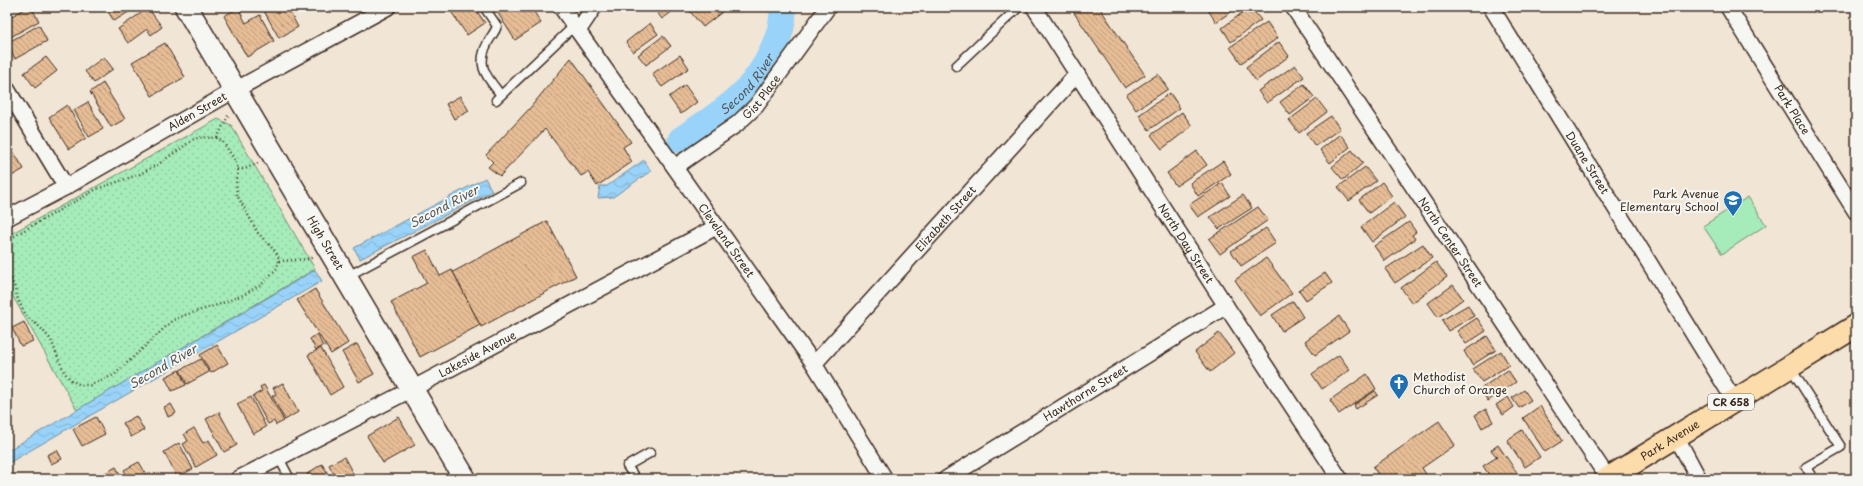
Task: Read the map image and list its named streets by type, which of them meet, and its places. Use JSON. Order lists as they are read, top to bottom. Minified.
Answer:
{"streets":{"main road":["High Street","CR 658","Park Avenue"],"street":["Gist Place","Park Place","Alden Street","Duane Street","Elizabeth Street","Cleveland Street","North Center Street","North Day Street","Lakeside Avenue","Hawthorne Street"]},"crossings":[["Gist Place","Cleveland Street"],["Alden Street","High Street"],["Duane Street","Park Avenue"],["Elizabeth Street","Cleveland Street"],["Elizabeth Street","North Day Street"],["Cleveland Street","Lakeside Avenue"],["High Street","Lakeside Avenue"],["North Center Street","Park Avenue"],["North Day Street","Hawthorne Street"]],"water":["Second River"],"places":{"school or university":["Park Avenue Elementary School"],"church":["Methodist Church of Orange"]}}
